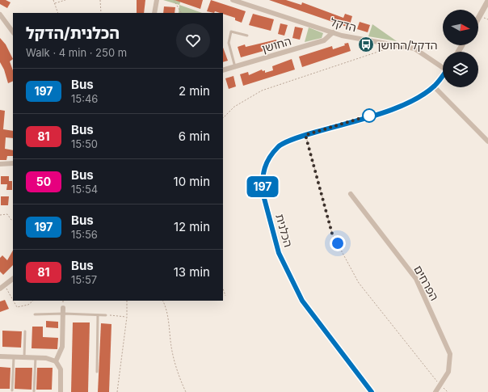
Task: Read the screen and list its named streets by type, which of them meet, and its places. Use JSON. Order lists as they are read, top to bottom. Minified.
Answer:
{"streets":{"street":["הדקל","החושן","הכלנית","הפרחים"]},"crossings":[["הדקל","החושן"]],"places":{"bus stop":["הדקל/החושן"]},"lines":["bus line 197"],"north":"right","page":{"on_map":"197","heading":["הכלנית/הדקל","Walk · 4 min · 250 m"],"list":[{"mark":"197","name":"Bus","note":"15:46","value":"2 min"},{"mark":"81","name":"Bus","note":"15:50","value":"6 min"},{"mark":"50","name":"Bus","note":"15:54","value":"10 min"},{"mark":"197","name":"Bus","note":"15:56","value":"12 min"},{"mark":"81","name":"Bus","note":"15:57","value":"13 min"}]}}
